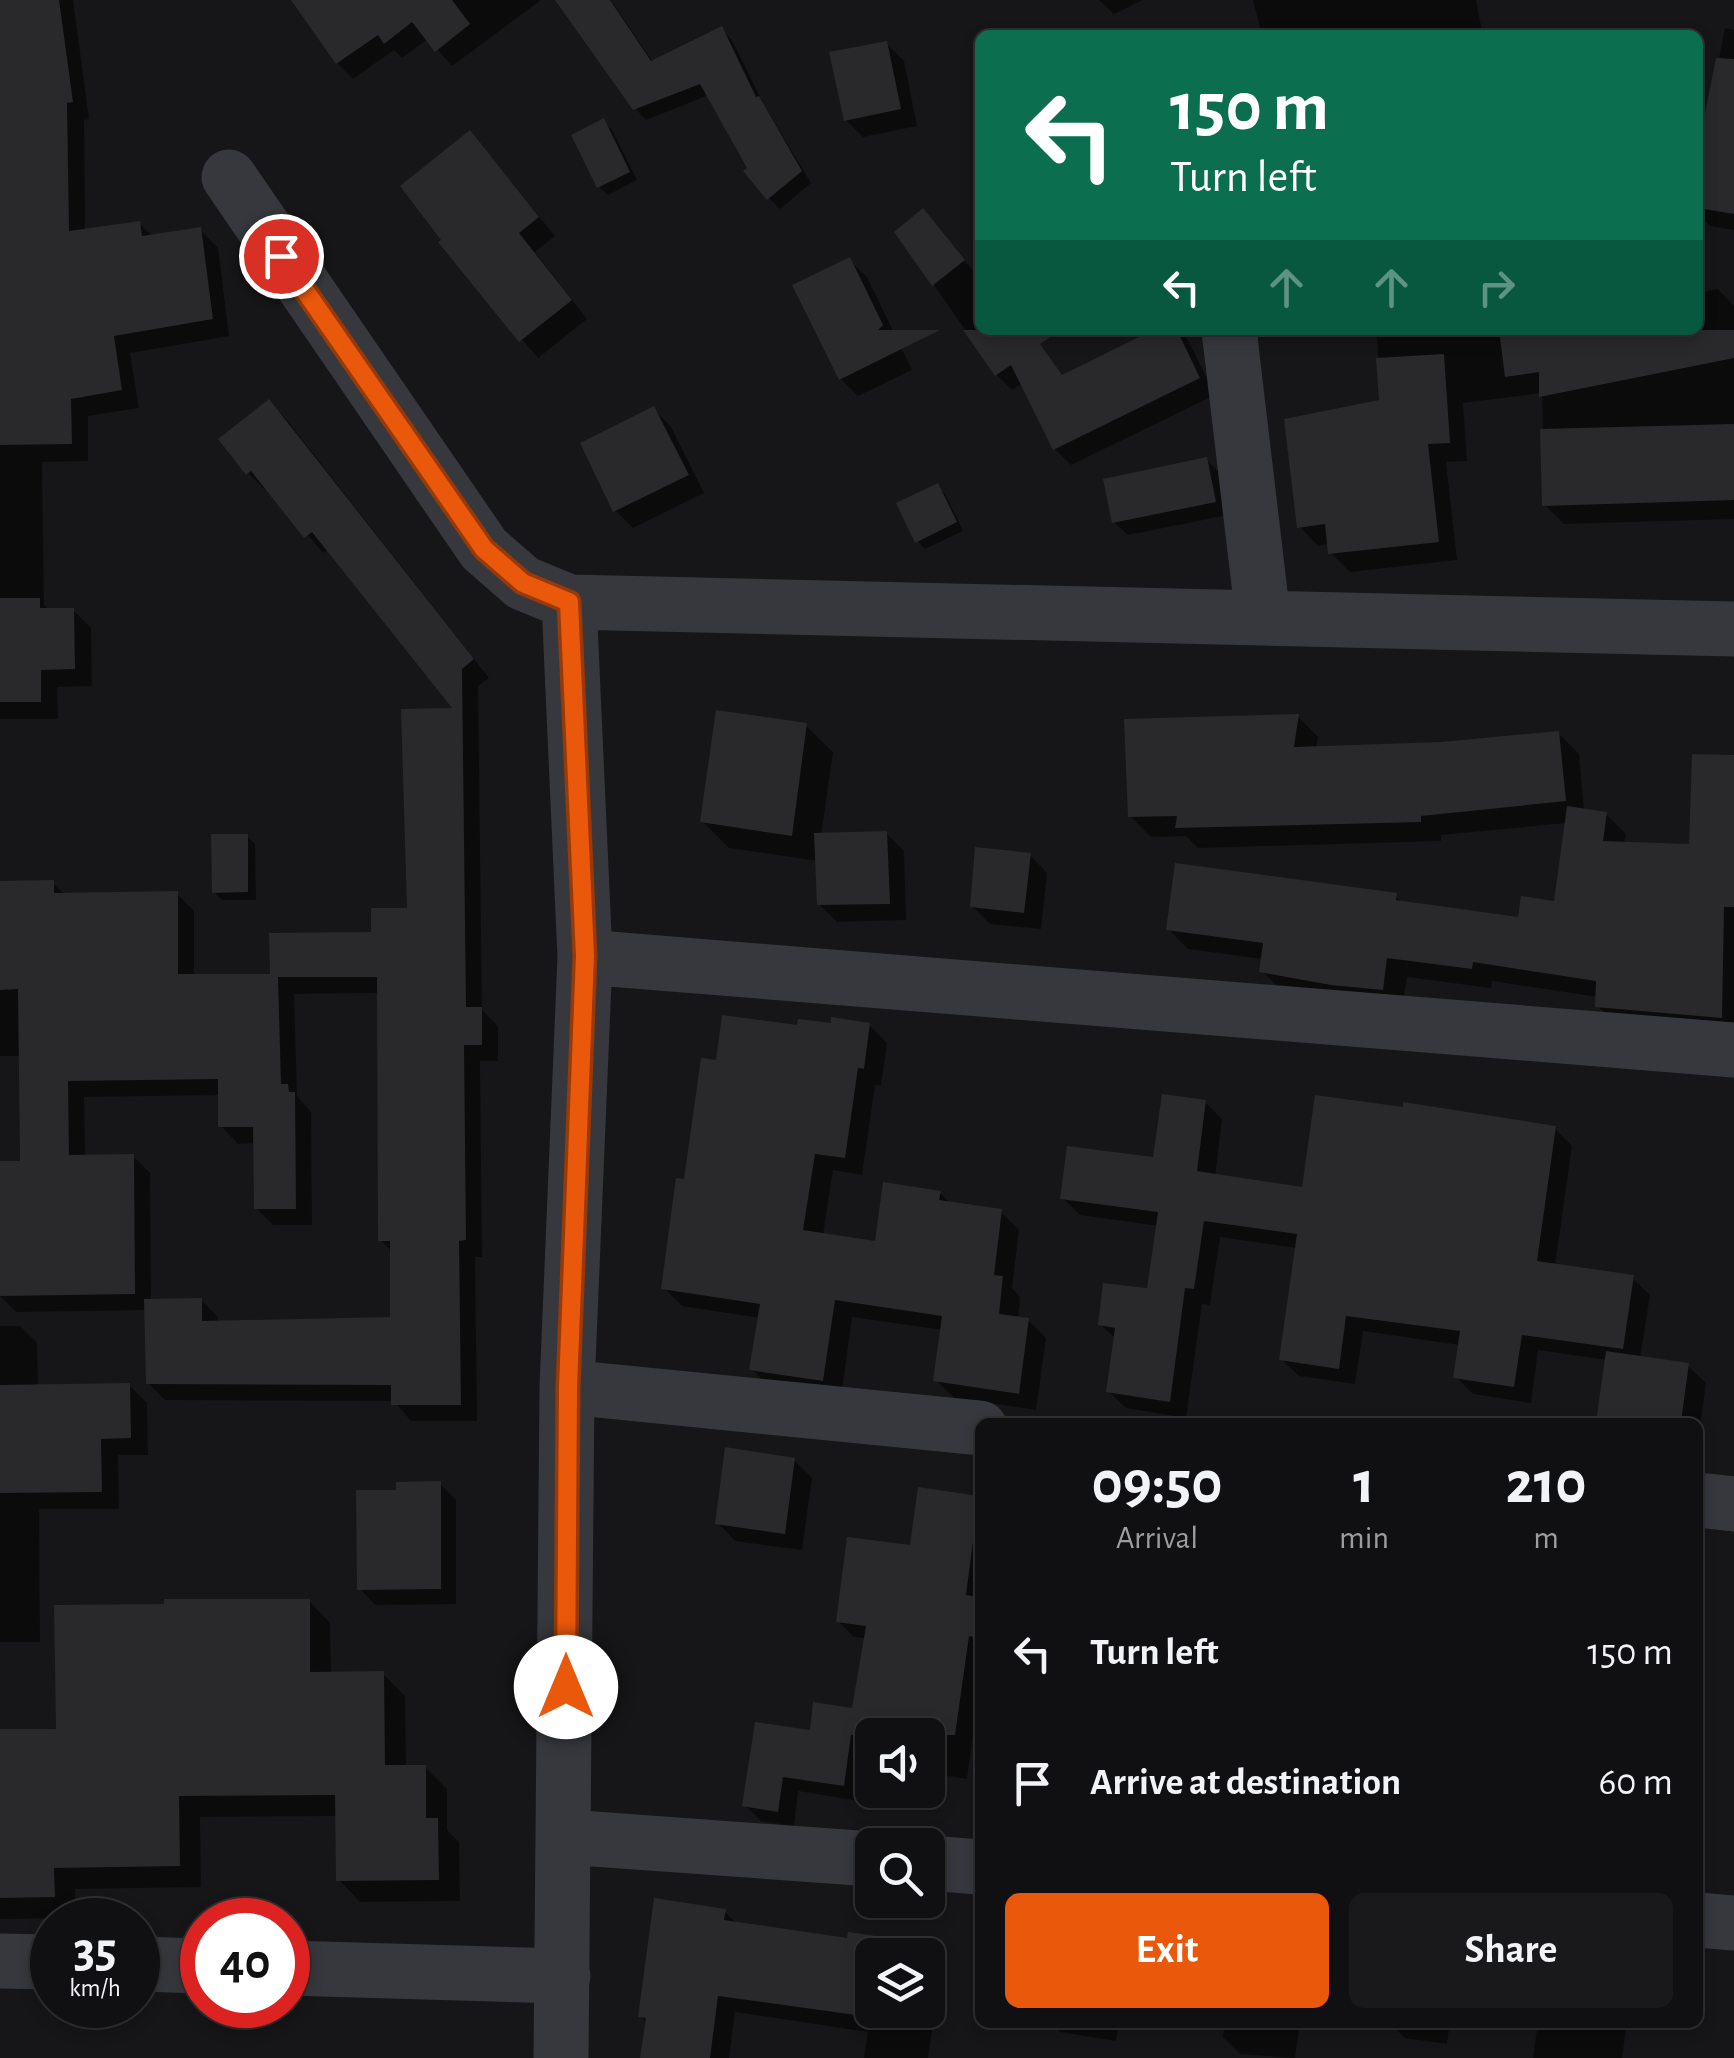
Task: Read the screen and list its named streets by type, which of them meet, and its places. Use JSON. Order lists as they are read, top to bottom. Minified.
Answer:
{"page":{"turn":["150 m","Turn left"],"eta":["09:50","Arrival","1","min","210","m"],"list":[{"name":"Turn left","value":"150 m"},{"name":"Arrive at destination","value":"60 m"}],"buttons":["Exit","Share"],"speed":"35 km/h","limit":"40"}}
